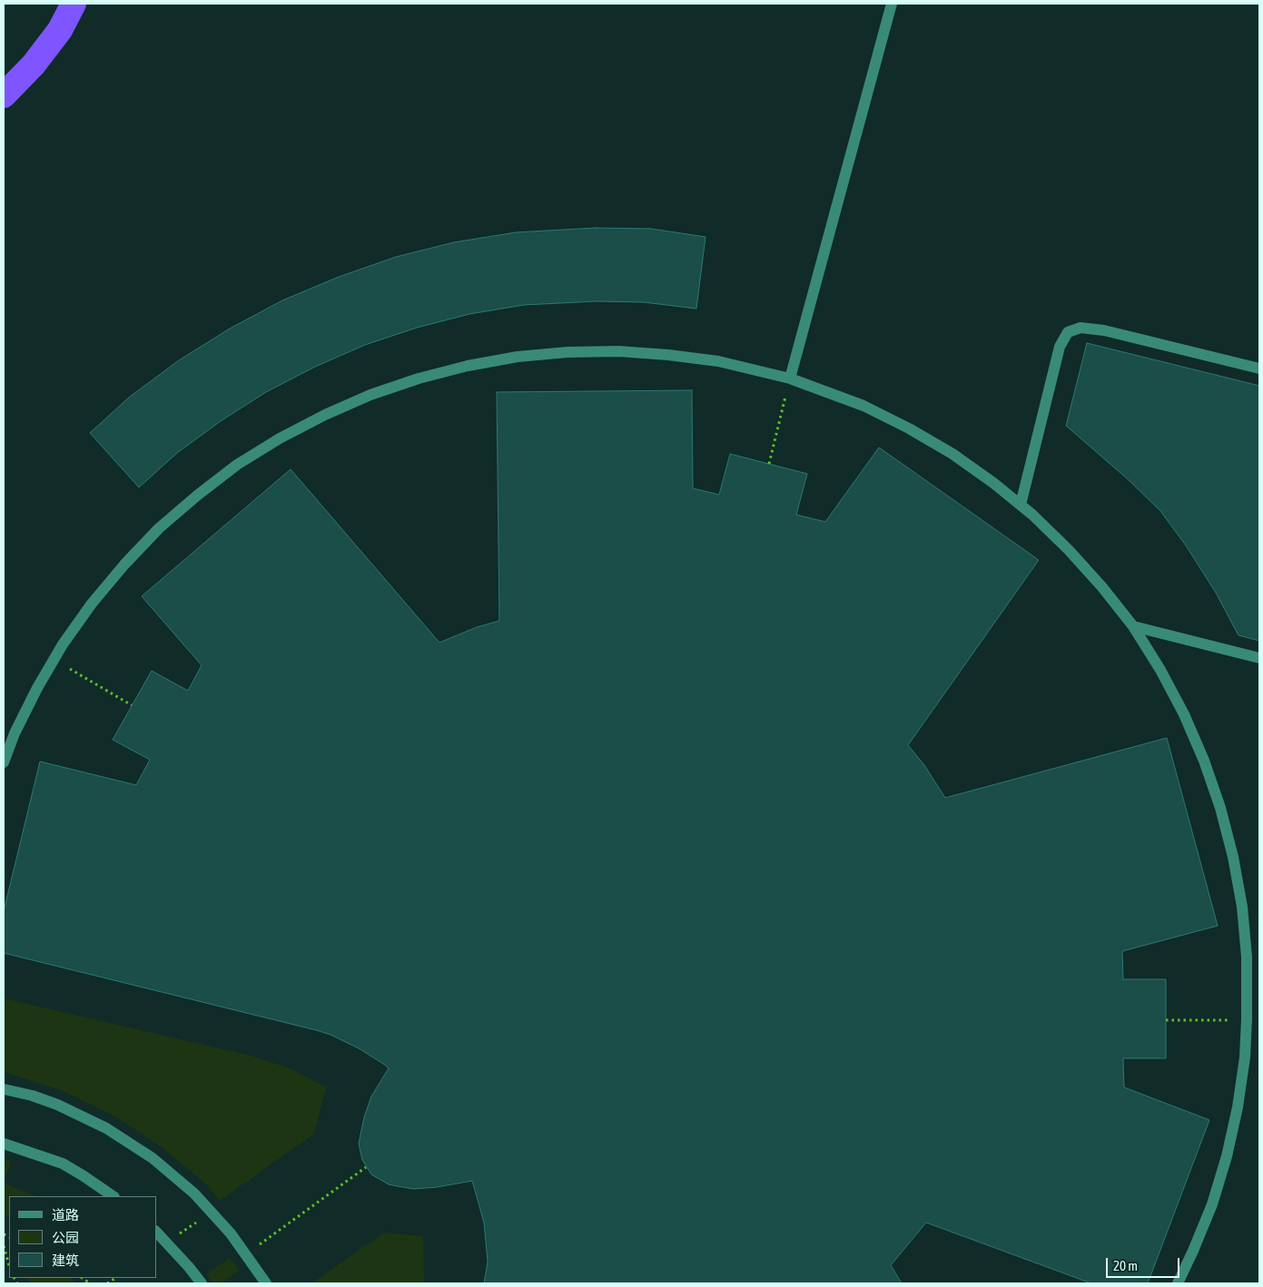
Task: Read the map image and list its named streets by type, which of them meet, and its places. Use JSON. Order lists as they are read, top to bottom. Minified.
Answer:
{"legend":["道路","公园","建筑"],"scale_bar":"20 m"}
